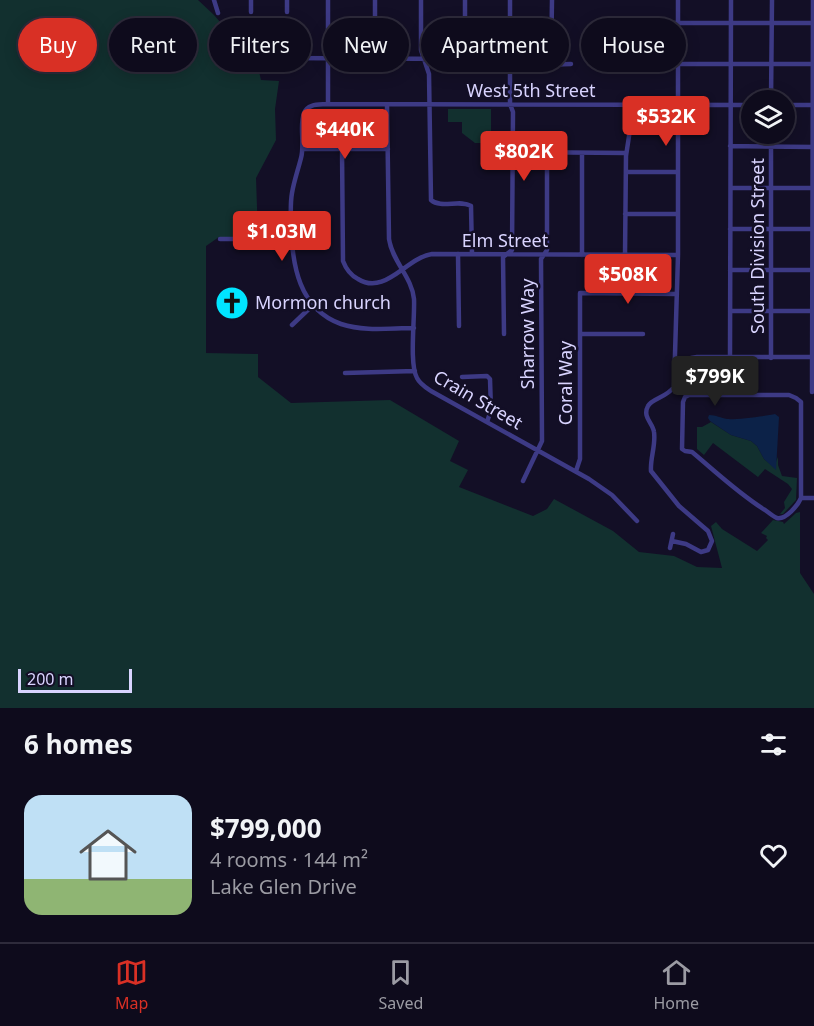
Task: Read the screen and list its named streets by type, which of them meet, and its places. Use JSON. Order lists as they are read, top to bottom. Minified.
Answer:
{"streets":{"street":["West 5th Street","Elm Street","South Division Street","Sharrow Way","Coral Way","Crain Street"]},"crossings":[["West 5th Street","Crain Street"],["Elm Street","Sharrow Way"],["Elm Street","Crain Street"],["Sharrow Way","Crain Street"],["Coral Way","Crain Street"]],"places":{"church":["Mormon church"]},"scale_bar":"200 m","page":{"chip":["Buy","Rent","Filters","New","Apartment","House"],"price":["$532K","$440K","$802K","$1.03M","$508K","$799K"],"scale":"200 m","heading":"6 homes","list":[{"name":"$799,000","note":"4 rooms · 144 m² · Lake Glen Drive"}],"tabs":["Map","Saved","Home"]}}
